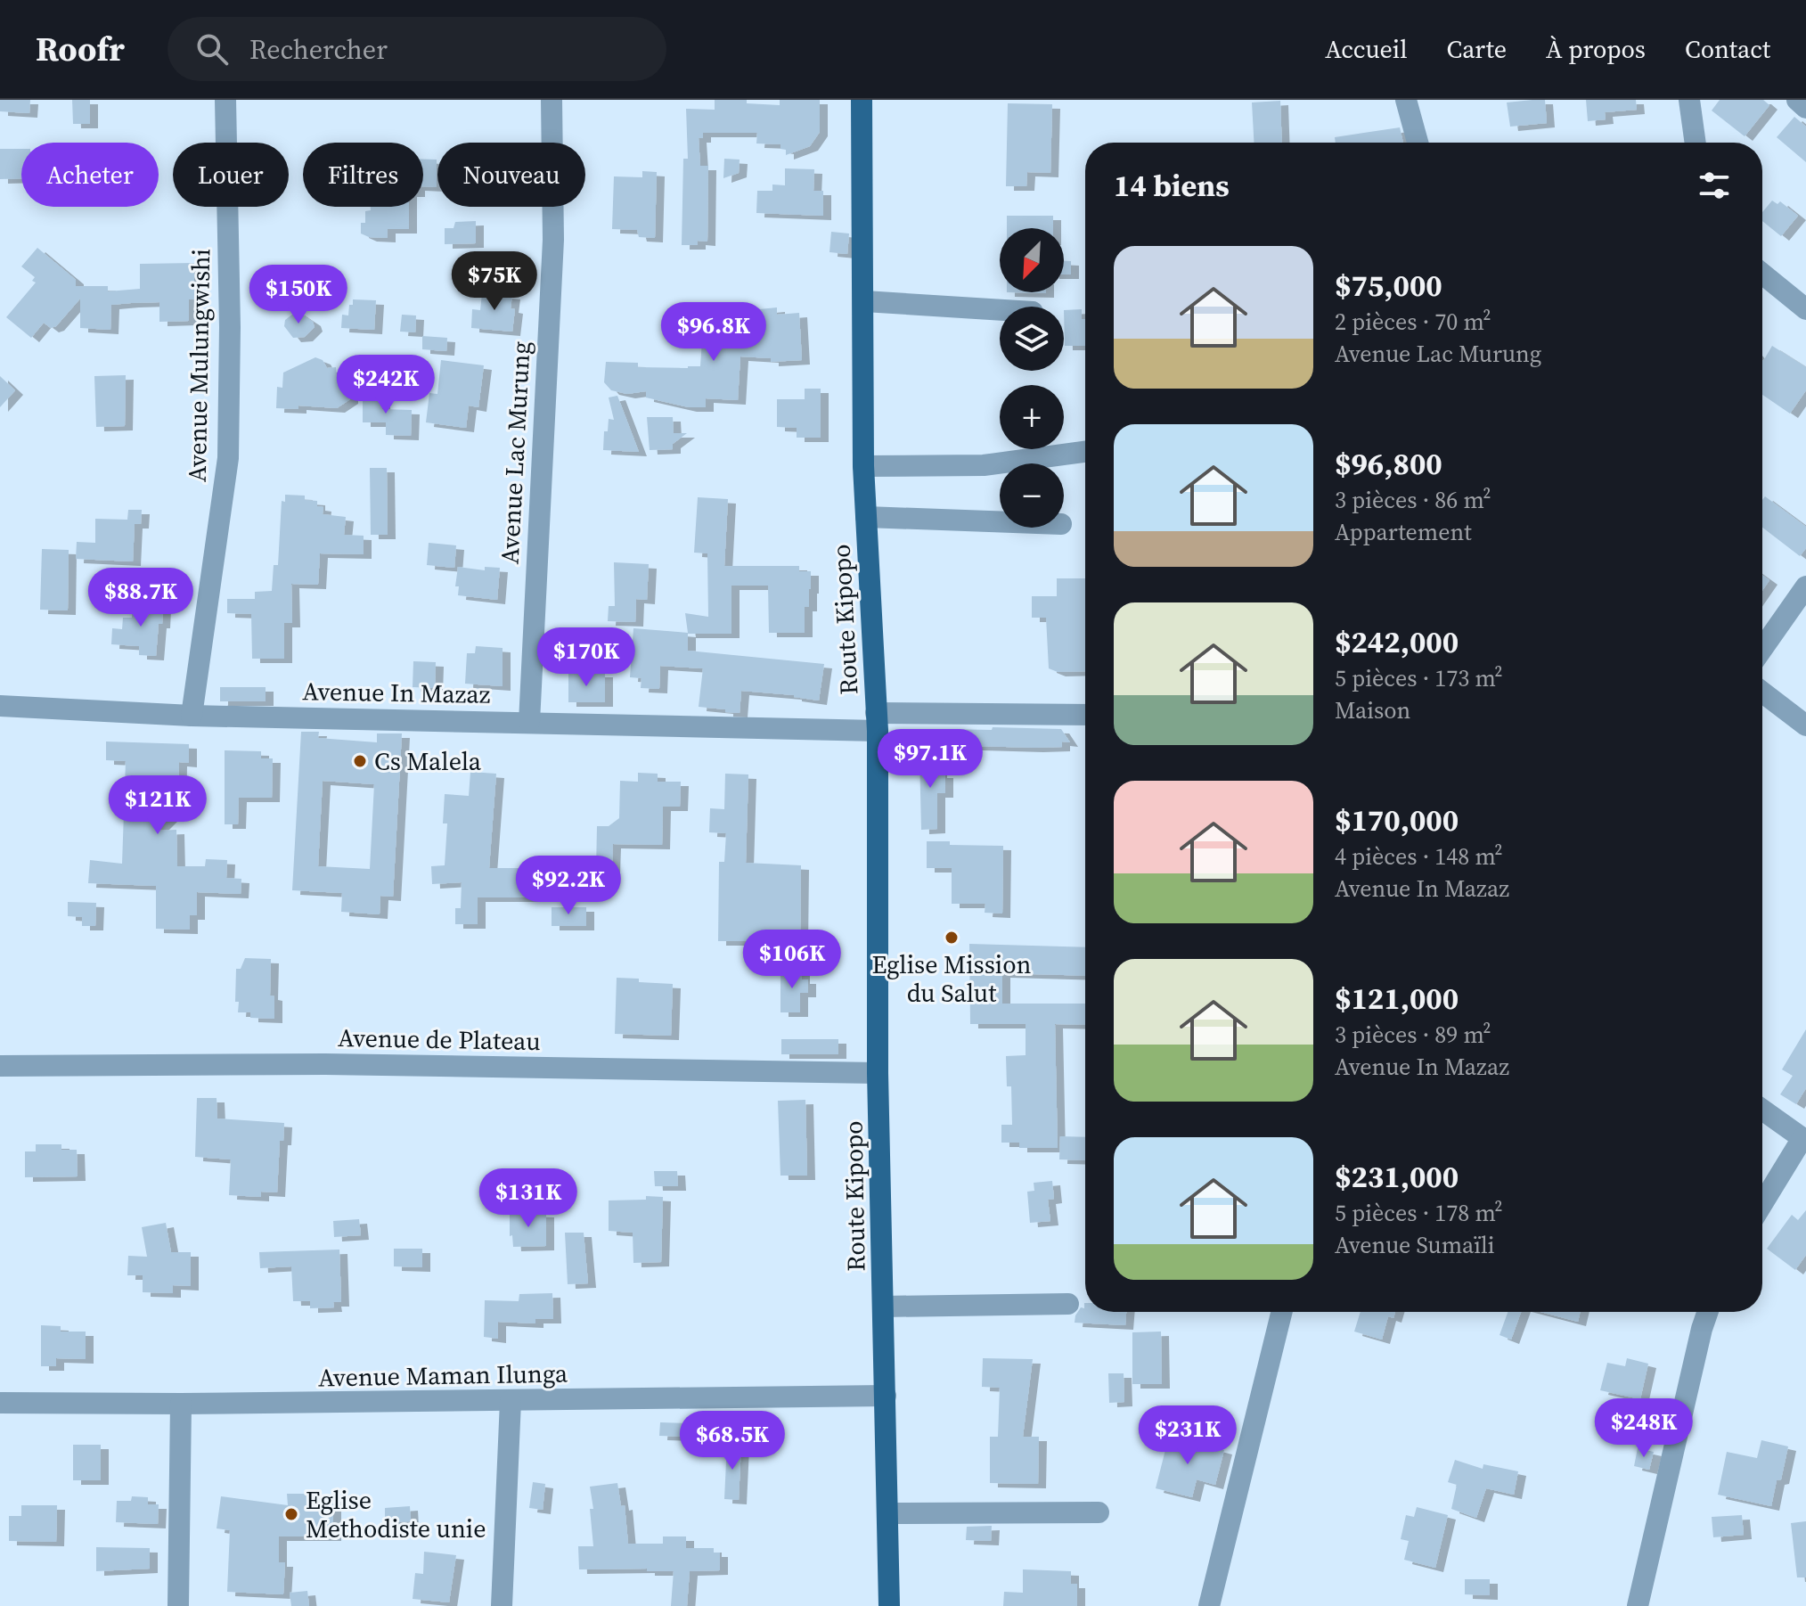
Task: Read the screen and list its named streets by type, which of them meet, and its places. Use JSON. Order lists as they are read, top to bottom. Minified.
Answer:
{"streets":{"main road":["Route Kipopo"],"street":["Avenue Mulungwishi","Avenue Lac Murung","Avenue In Mazaz","Avenue de Plateau","Avenue Maman Ilunga"]},"crossings":[["Avenue Mulungwishi","Avenue In Mazaz"],["Avenue Lac Murung","Avenue In Mazaz"],["Route Kipopo","Avenue In Mazaz"],["Route Kipopo","Avenue de Plateau"],["Route Kipopo","Avenue Maman Ilunga"]],"places":["Cs Malela","Eglise Mission du Salut","Eglise Methodiste unie"],"north":"bottom left","page":{"header":"Roofr","search":"Rechercher","nav":["Accueil","Carte","À propos","Contact"],"chip":["Acheter","Louer","Filtres","Nouveau"],"heading":"14 biens","map_buttons":["+","−"],"list":[{"name":"$75,000","note":"2 pièces · 70 m² · Avenue Lac Murung"},{"name":"$96,800","note":"3 pièces · 86 m² · Appartement"},{"name":"$242,000","note":"5 pièces · 173 m² · Maison"},{"name":"$170,000","note":"4 pièces · 148 m² · Avenue In Mazaz"},{"name":"$121,000","note":"3 pièces · 89 m² · Avenue In Mazaz"},{"name":"$231,000","note":"5 pièces · 178 m² · Avenue Sumaïli"}],"price":["$75K","$150K","$96.8K","$242K","$88.7K","$170K","$97.1K","$121K","$92.2K","$106K","$131K","$248K","$231K","$68.5K"]}}
